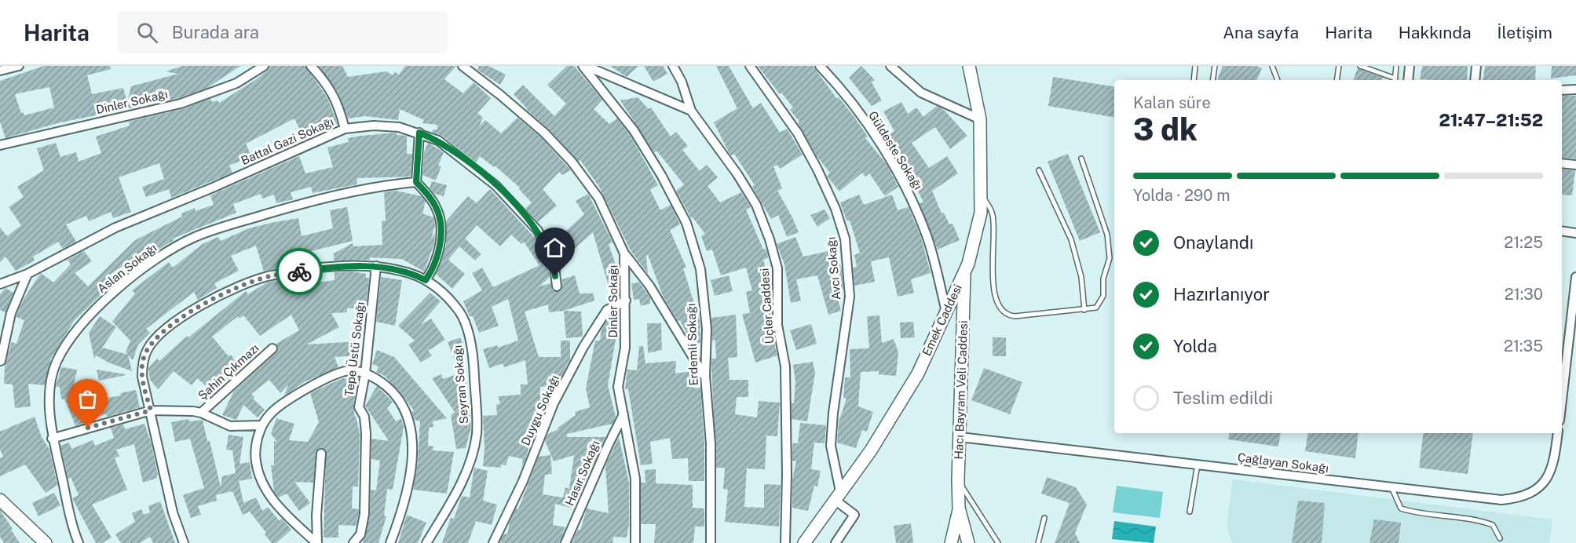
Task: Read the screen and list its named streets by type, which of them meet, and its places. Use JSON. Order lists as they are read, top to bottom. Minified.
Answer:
{"streets":{"street":["Dinler Sokağı","Battal Gazi Sokağı","Güldeste Sokağı","Aslan Sokağı","Avcı Sokağı","Üçler Caddesi","Emek Caddesi","Erdemli Sokağı","Tepe Üstü Sokağı","Şahin Çıkmazı","Seyran Sokağı","Hacı Bayram Veli Caddesi","Duygu Sokağı","Çağlayan Sokağı","Hasır Sokağı"]},"crossings":[["Dinler Sokağı","Duygu Sokağı"],["Dinler Sokağı","Hasır Sokağı"],["Güldeste Sokağı","Emek Caddesi"],["Avcı Sokağı","Emek Caddesi"],["Emek Caddesi","Hacı Bayram Veli Caddesi"],["Tepe Üstü Sokağı","Seyran Sokağı"],["Hacı Bayram Veli Caddesi","Çağlayan Sokağı"]],"page":{"header":"Harita","search":"Burada ara","nav":["Ana sayfa","Harita","Hakkında","İletişim"],"heading":["3 dk","Kalan süre","21:47–21:52"],"bar":"Yolda · 290 m","list":[["Onaylandı","21:25"],["Hazırlanıyor","21:30"],["Yolda","21:35"],"Teslim edildi"]}}
